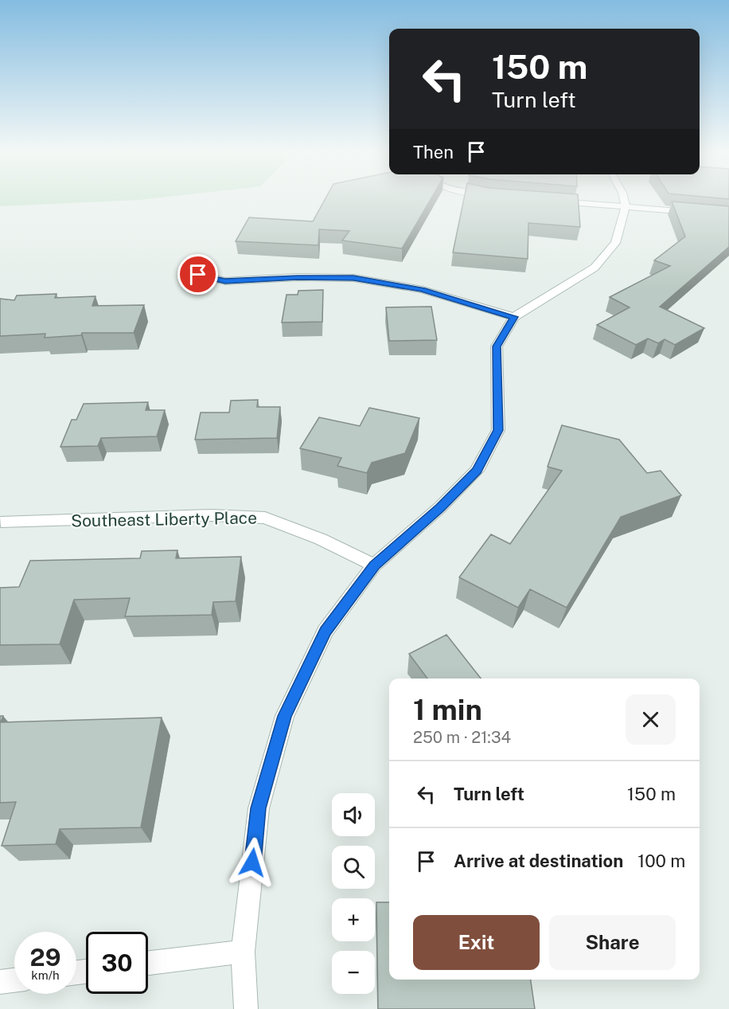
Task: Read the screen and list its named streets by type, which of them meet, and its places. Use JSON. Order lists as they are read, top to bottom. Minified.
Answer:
{"streets":{"street":["Southeast Liberty Place"]},"page":{"turn":["150 m","Turn left"],"then":"Then","heading":["1 min","250 m · 21:34"],"list":[{"name":"Turn left","value":"150 m"},{"name":"Arrive at destination","value":"100 m"}],"map_buttons":["+","−"],"buttons":["Exit","Share"],"speed":"29 km/h","limit":"30"}}
